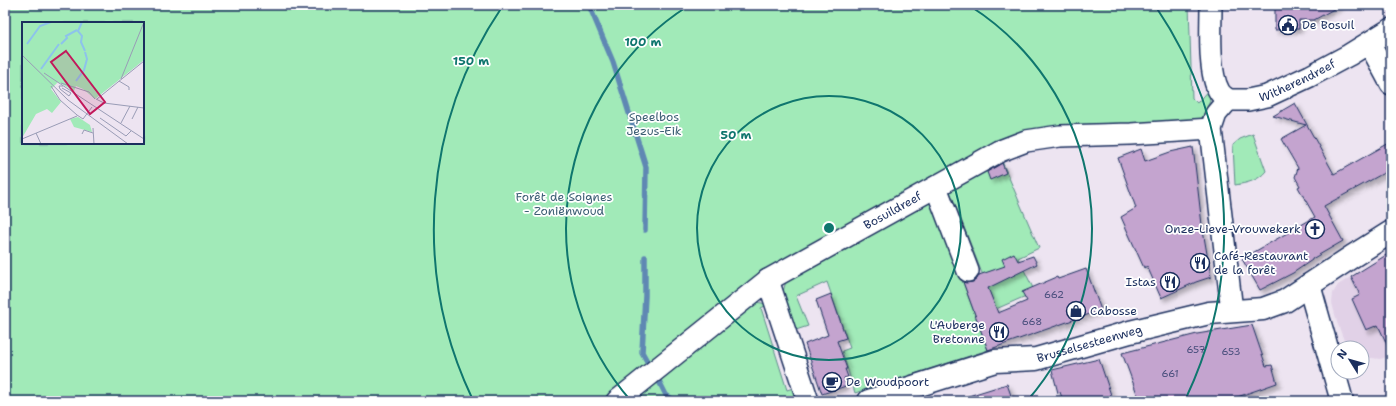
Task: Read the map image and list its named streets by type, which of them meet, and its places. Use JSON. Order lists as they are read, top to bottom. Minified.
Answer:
{"streets":{"main road":["Brusselsesteenweg"],"street":["Witherendreef","Bosuildreef"]},"parks":["Speelbos Jezus-Eik","Forêt de Soignes - Zoniënwoud"],"places":{"public building":["De Bosuil"],"church":["Onze-Lieve-Vrouwekerk"],"restaurant":["Café-Restaurant de la forêt","Istas","L'Auberge Bretonne"],"shop":["Cabosse"],"cafe":["De Woudpoort"]},"house_numbers":["662","668","657","653","661"],"north":"top left","rings":["100 m","150 m","50 m"]}
